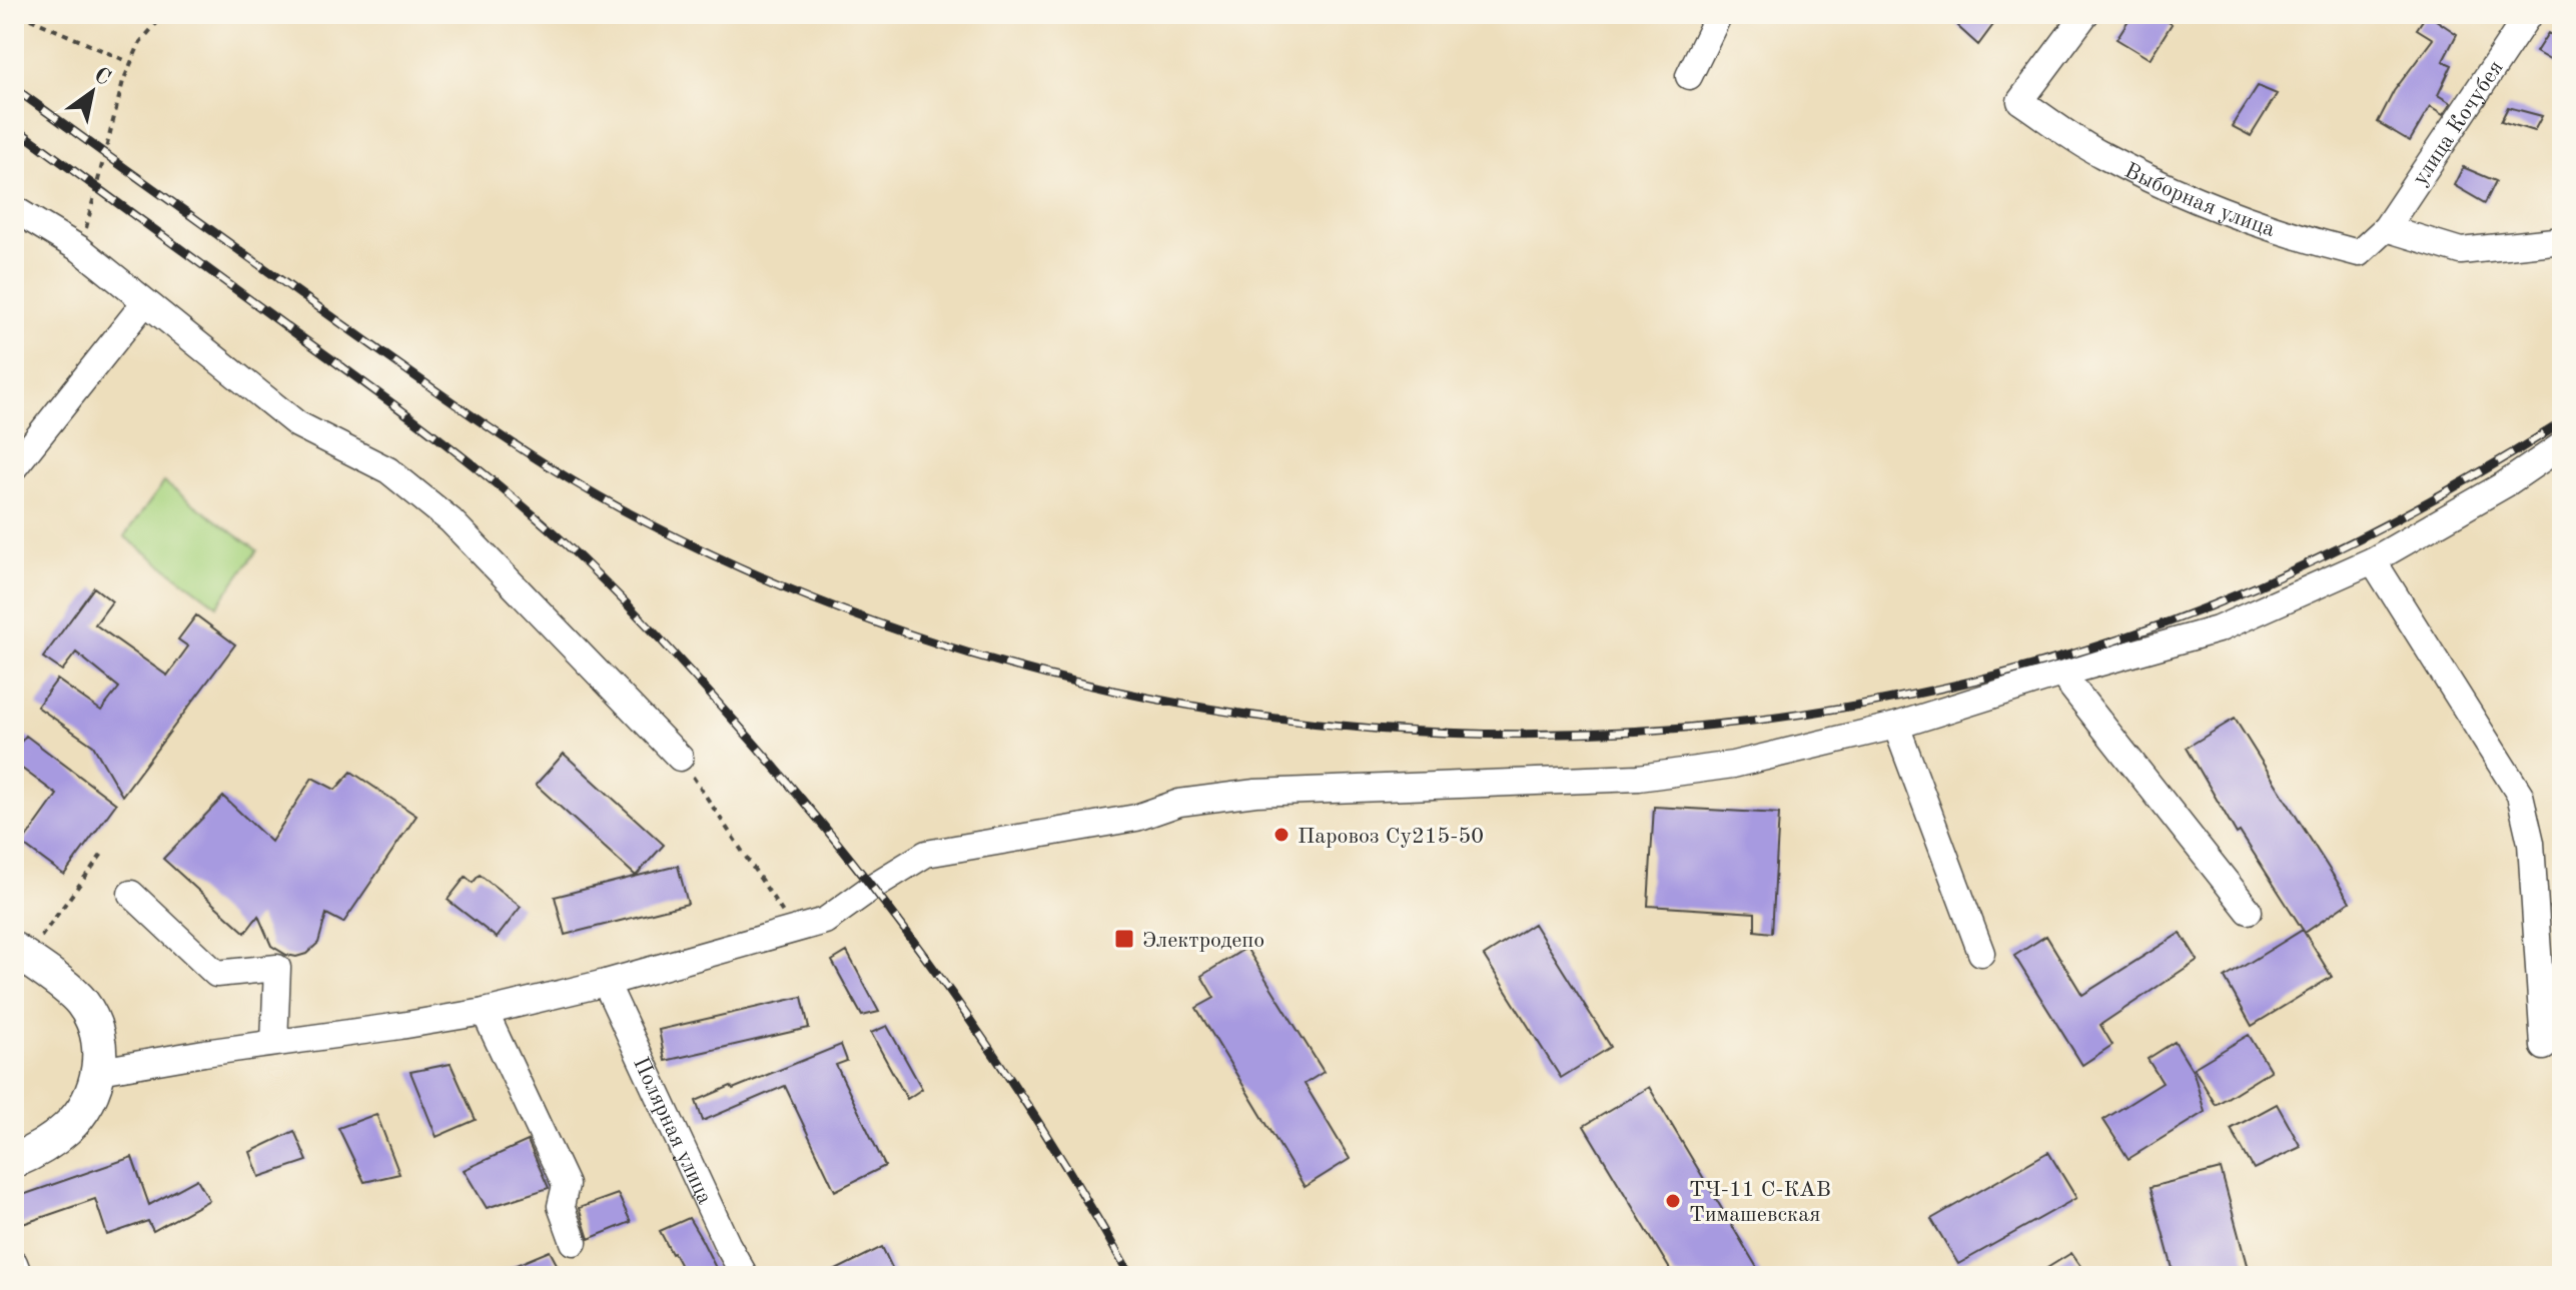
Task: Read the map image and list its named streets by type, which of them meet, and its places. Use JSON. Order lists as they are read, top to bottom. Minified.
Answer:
{"streets":{"street":["улица Кочубея","Выборная улица","Полярная улица"]},"crossings":[["улица Кочубея","Выборная улица"]],"places":{"other":["Паровоз Су215-50","ТЧ-11 С-КАВ Тимашевская"],"transit":["Электродепо"]},"north":"top right"}
